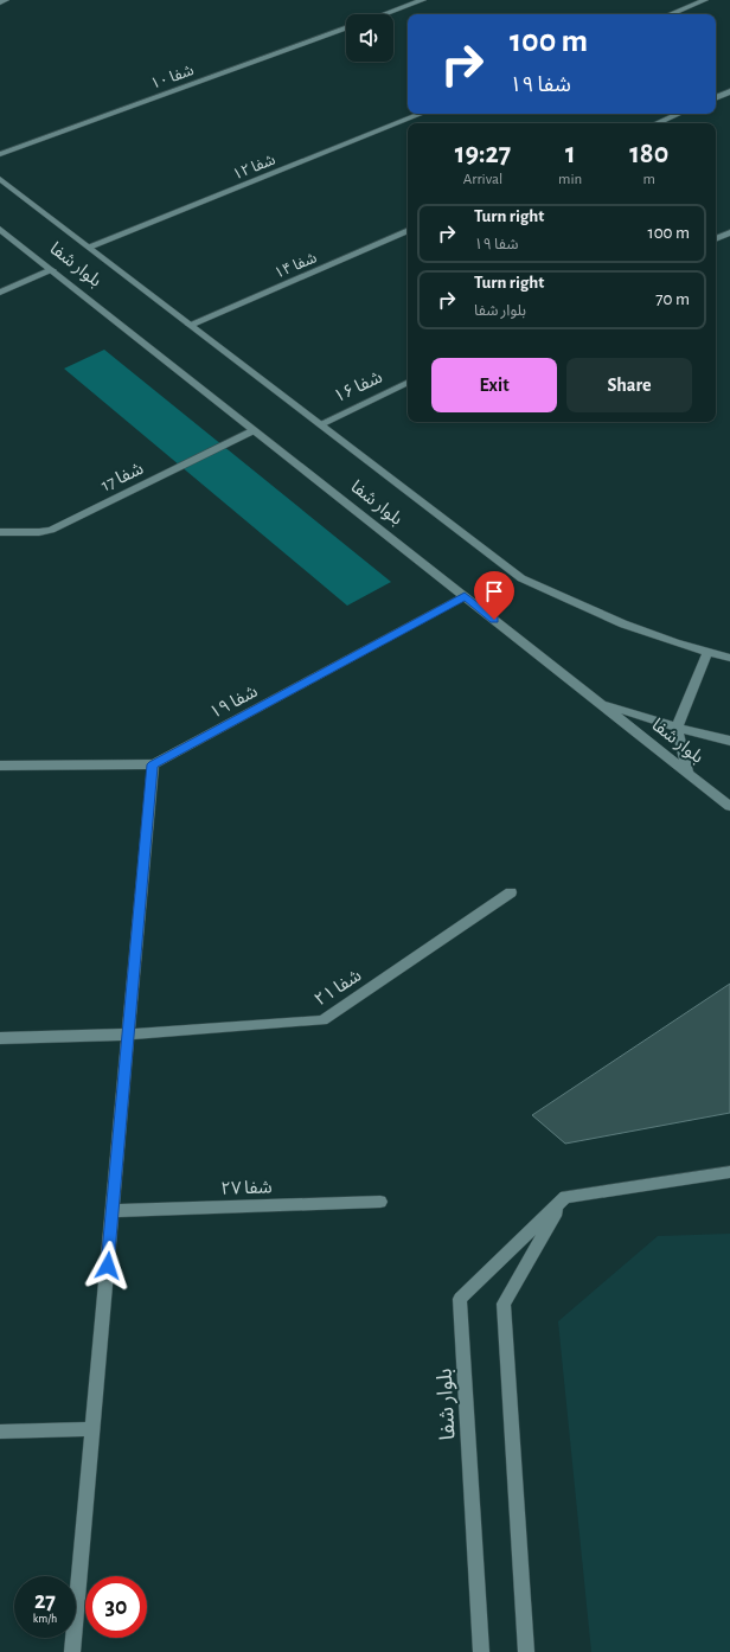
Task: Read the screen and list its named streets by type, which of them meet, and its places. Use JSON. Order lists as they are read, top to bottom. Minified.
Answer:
{"streets":{"street":["شفا ۱۰","شفا ۱۲","بلوار شفا","شفا ۱۴","شفا ۱۶","شفا 17","شفا ۱۹","شفا ۲۱","شفا ۲۷"]},"crossings":[["شفا ۱۲","بلوار شفا"],["بلوار شفا","شفا ۱۴"],["بلوار شفا","شفا ۱۶"],["بلوار شفا","شفا 17"],["بلوار شفا","شفا ۱۹"]],"page":{"turn":["100 m","شفا ۱۹"],"eta":["19:27","Arrival","1","min","180","m"],"list":[{"name":"Turn right","note":"شفا ۱۹","value":"100 m"},{"name":"Turn right","note":"بلوار شفا","value":"70 m"}],"buttons":["Exit","Share"],"speed":"27 km/h","limit":"30"}}
